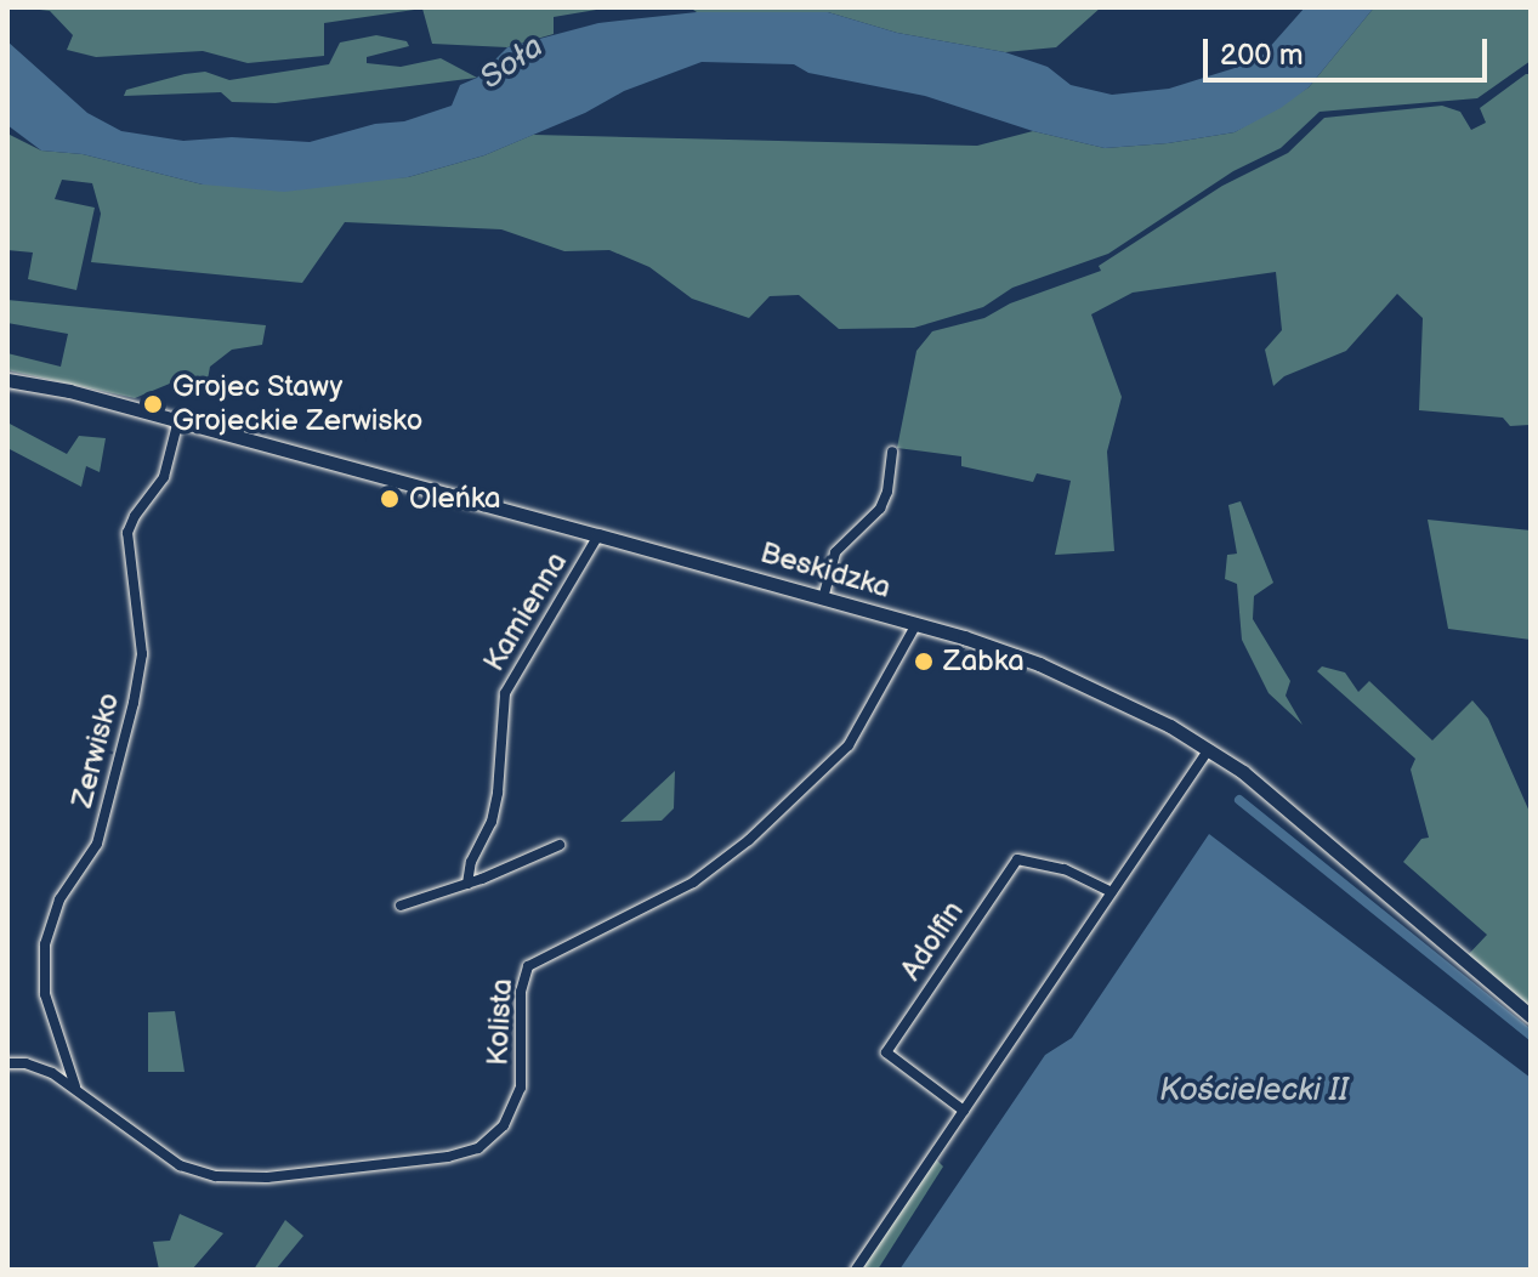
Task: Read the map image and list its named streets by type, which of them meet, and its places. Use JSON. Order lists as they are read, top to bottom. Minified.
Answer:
{"streets":{"main road":["Beskidzka"],"street":["Kamienna","Zerwisko","Adolfin","Kolista"]},"crossings":[["Beskidzka","Kamienna"],["Beskidzka","Zerwisko"],["Beskidzka","Kolista"],["Zerwisko","Kolista"]],"water":["Soła","Kościelecki II"],"places":["Grojec Stawy Grojeckie Zerwisko","Oleńka","Zabka"],"scale_bar":"200 m"}
